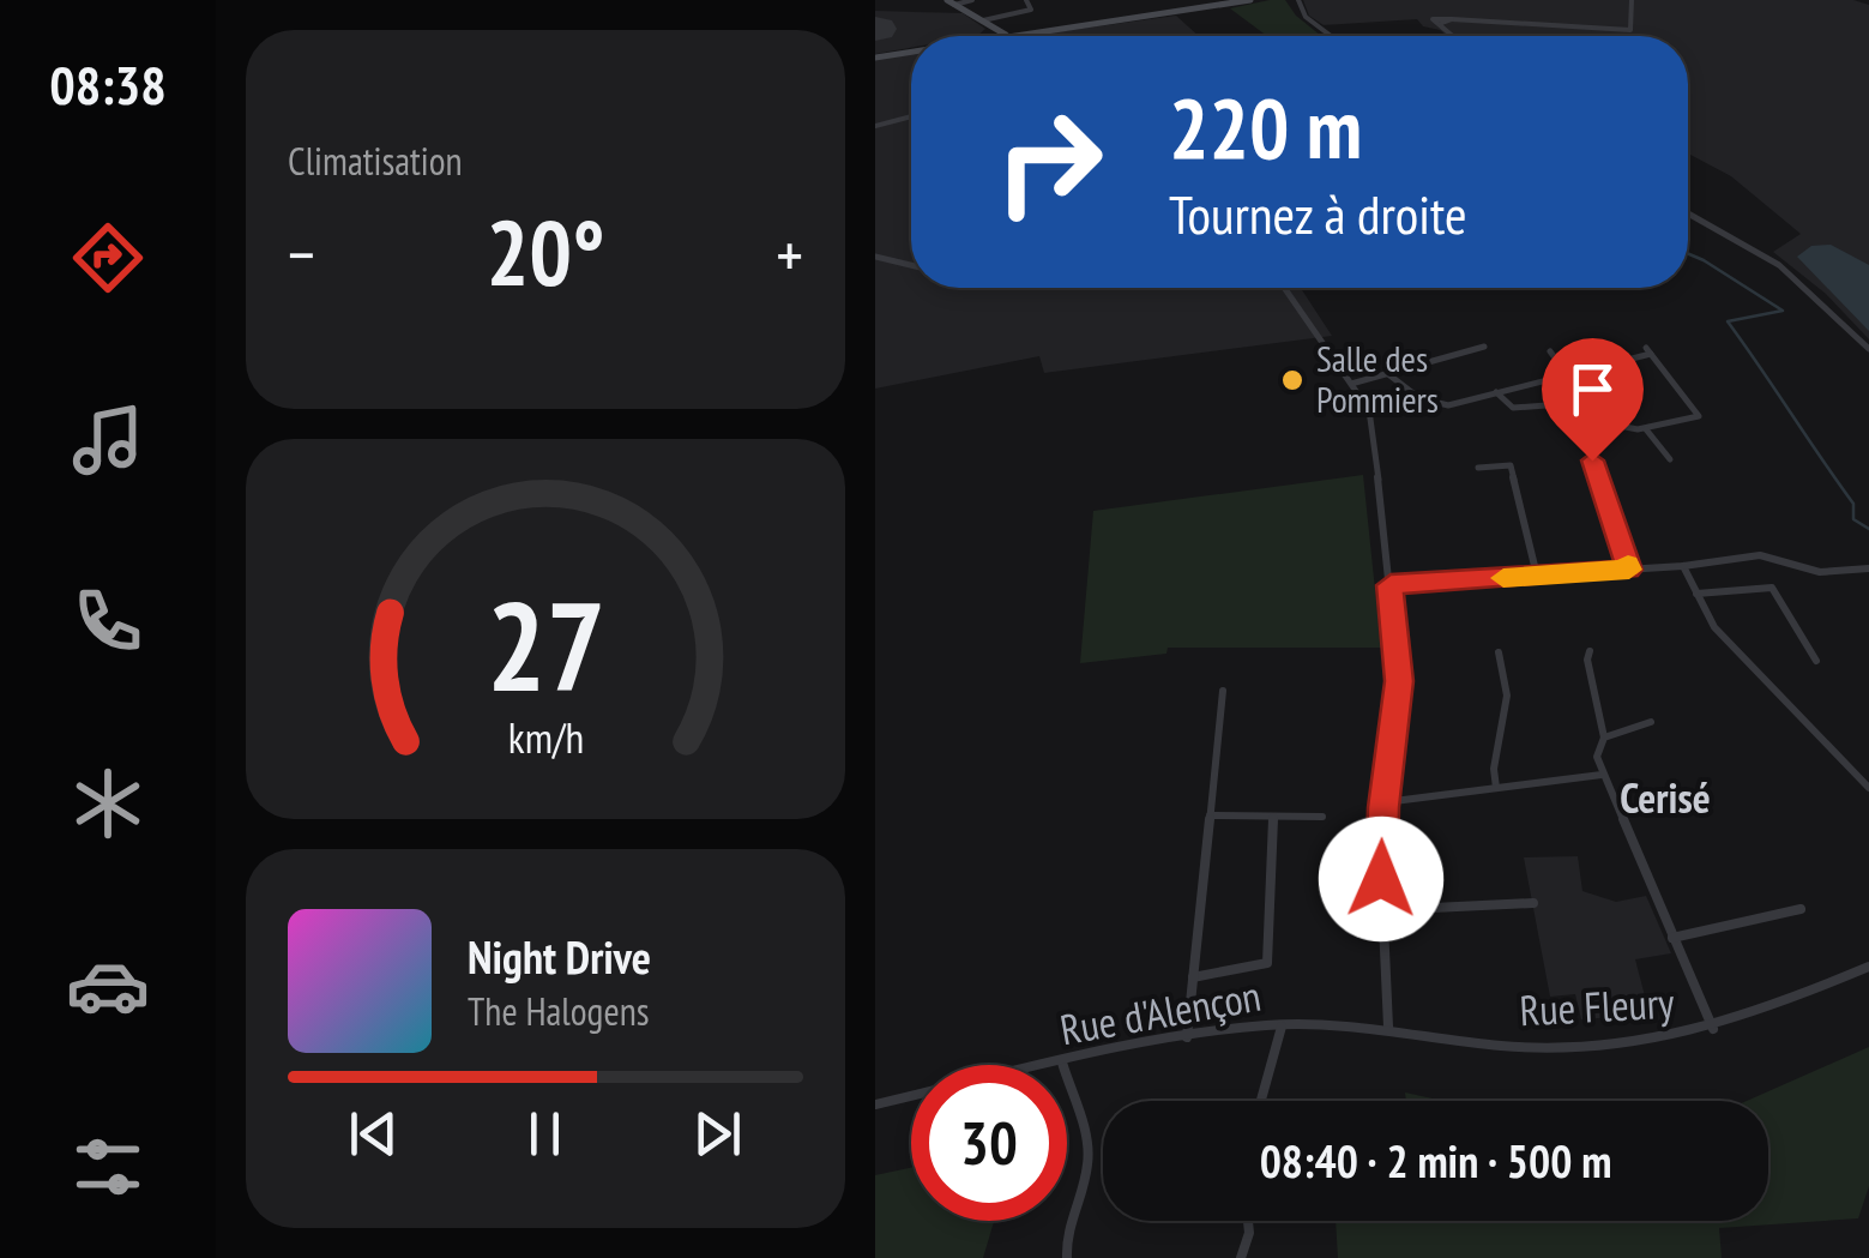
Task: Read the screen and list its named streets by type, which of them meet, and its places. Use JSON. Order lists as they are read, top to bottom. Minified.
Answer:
{"streets":{"street":["Rue Fleury","Rue d'Alençon"]},"crossings":[["Rue Fleury","Rue d'Alençon"]],"districts":["Cerisé"],"places":["Salle des Pommiers"],"page":{"tabs":"08:38","tile":"Climatisation","turn":["220 m","Tournez à droite"],"heat":["−","20°","+"],"song":["Night Drive","The Halogens"],"limit":"30","trip":"08:40 · 2 min · 500 m","gauge":["27","km/h"]}}
